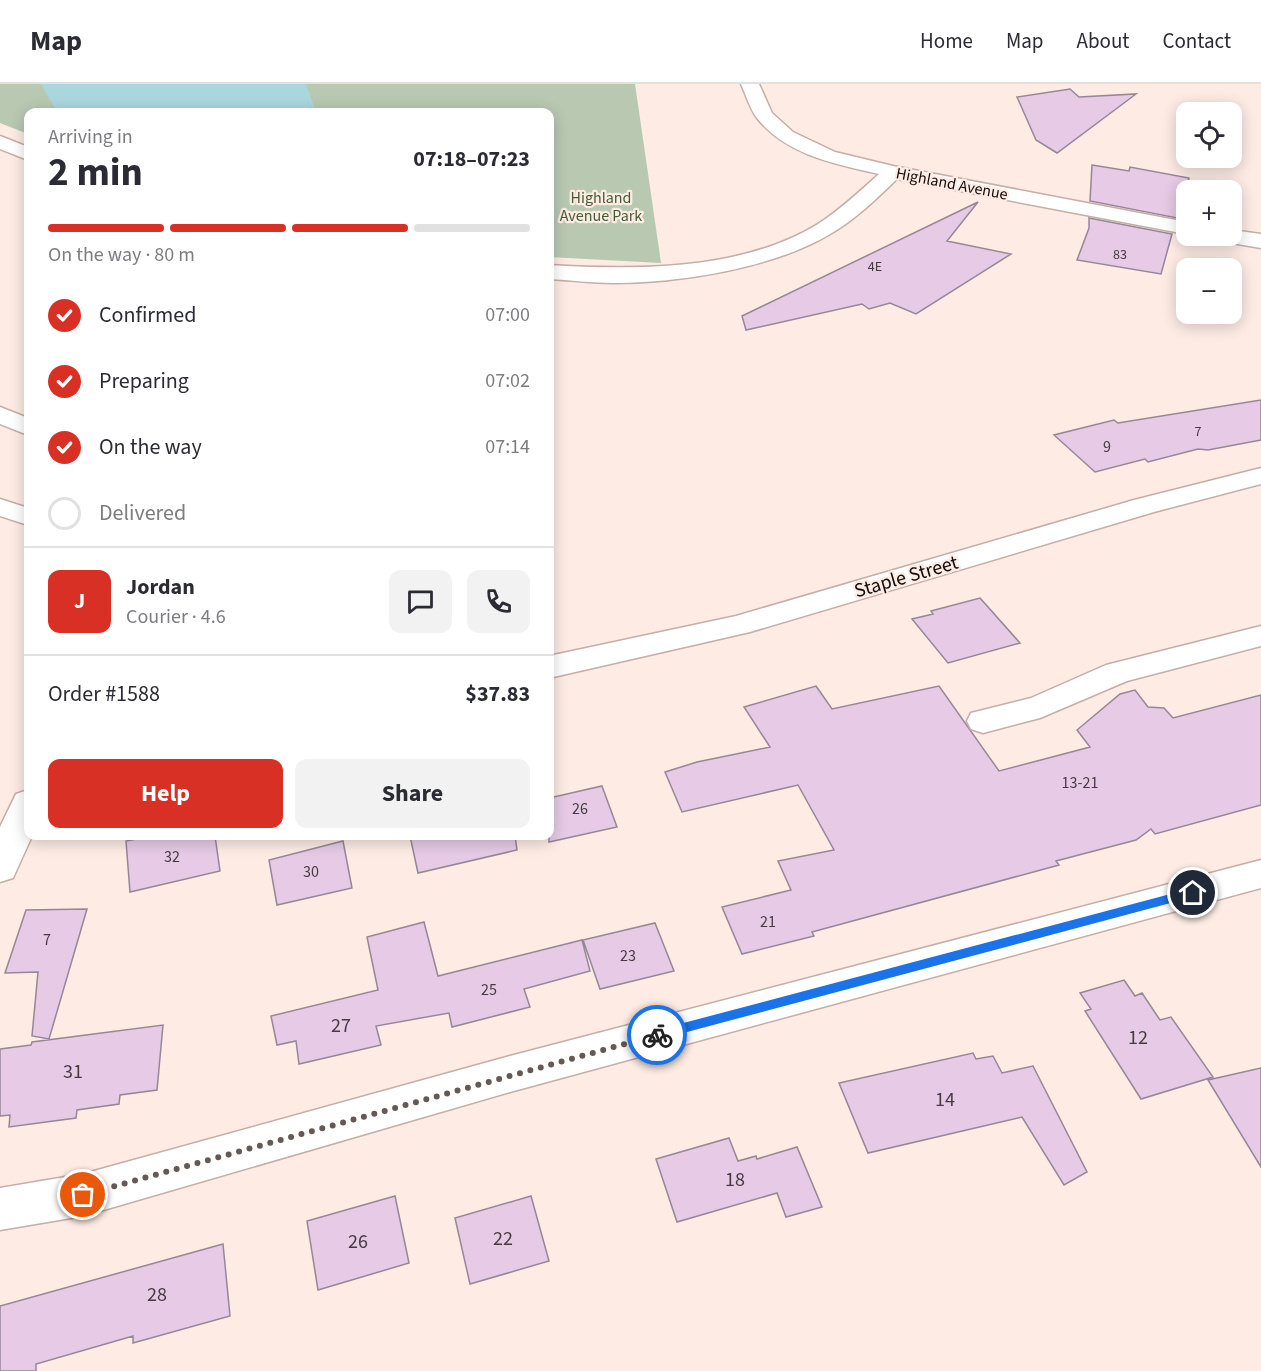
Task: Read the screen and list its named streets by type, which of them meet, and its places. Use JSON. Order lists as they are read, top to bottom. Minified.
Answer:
{"streets":{"street":["Highland Avenue","Staple Street"]},"parks":["Highland Avenue Park"],"house_numbers":["83","4E","7","9","13-21","26","32","30","21","7","23","25","27","12","31","14","18","22","26","28"],"page":{"header":"Map","nav":["Home","Map","About","Contact"],"map_buttons":["+","−"],"heading":["2 min","Arriving in","07:18–07:23"],"panel":["Jordan","Courier · 4.6","Order #1588","$37.83"],"bar":"On the way · 80 m","list":[["Confirmed","07:00"],["Preparing","07:02"],["On the way","07:14"],"Delivered"],"round":"J","buttons":["Help","Share"]}}
